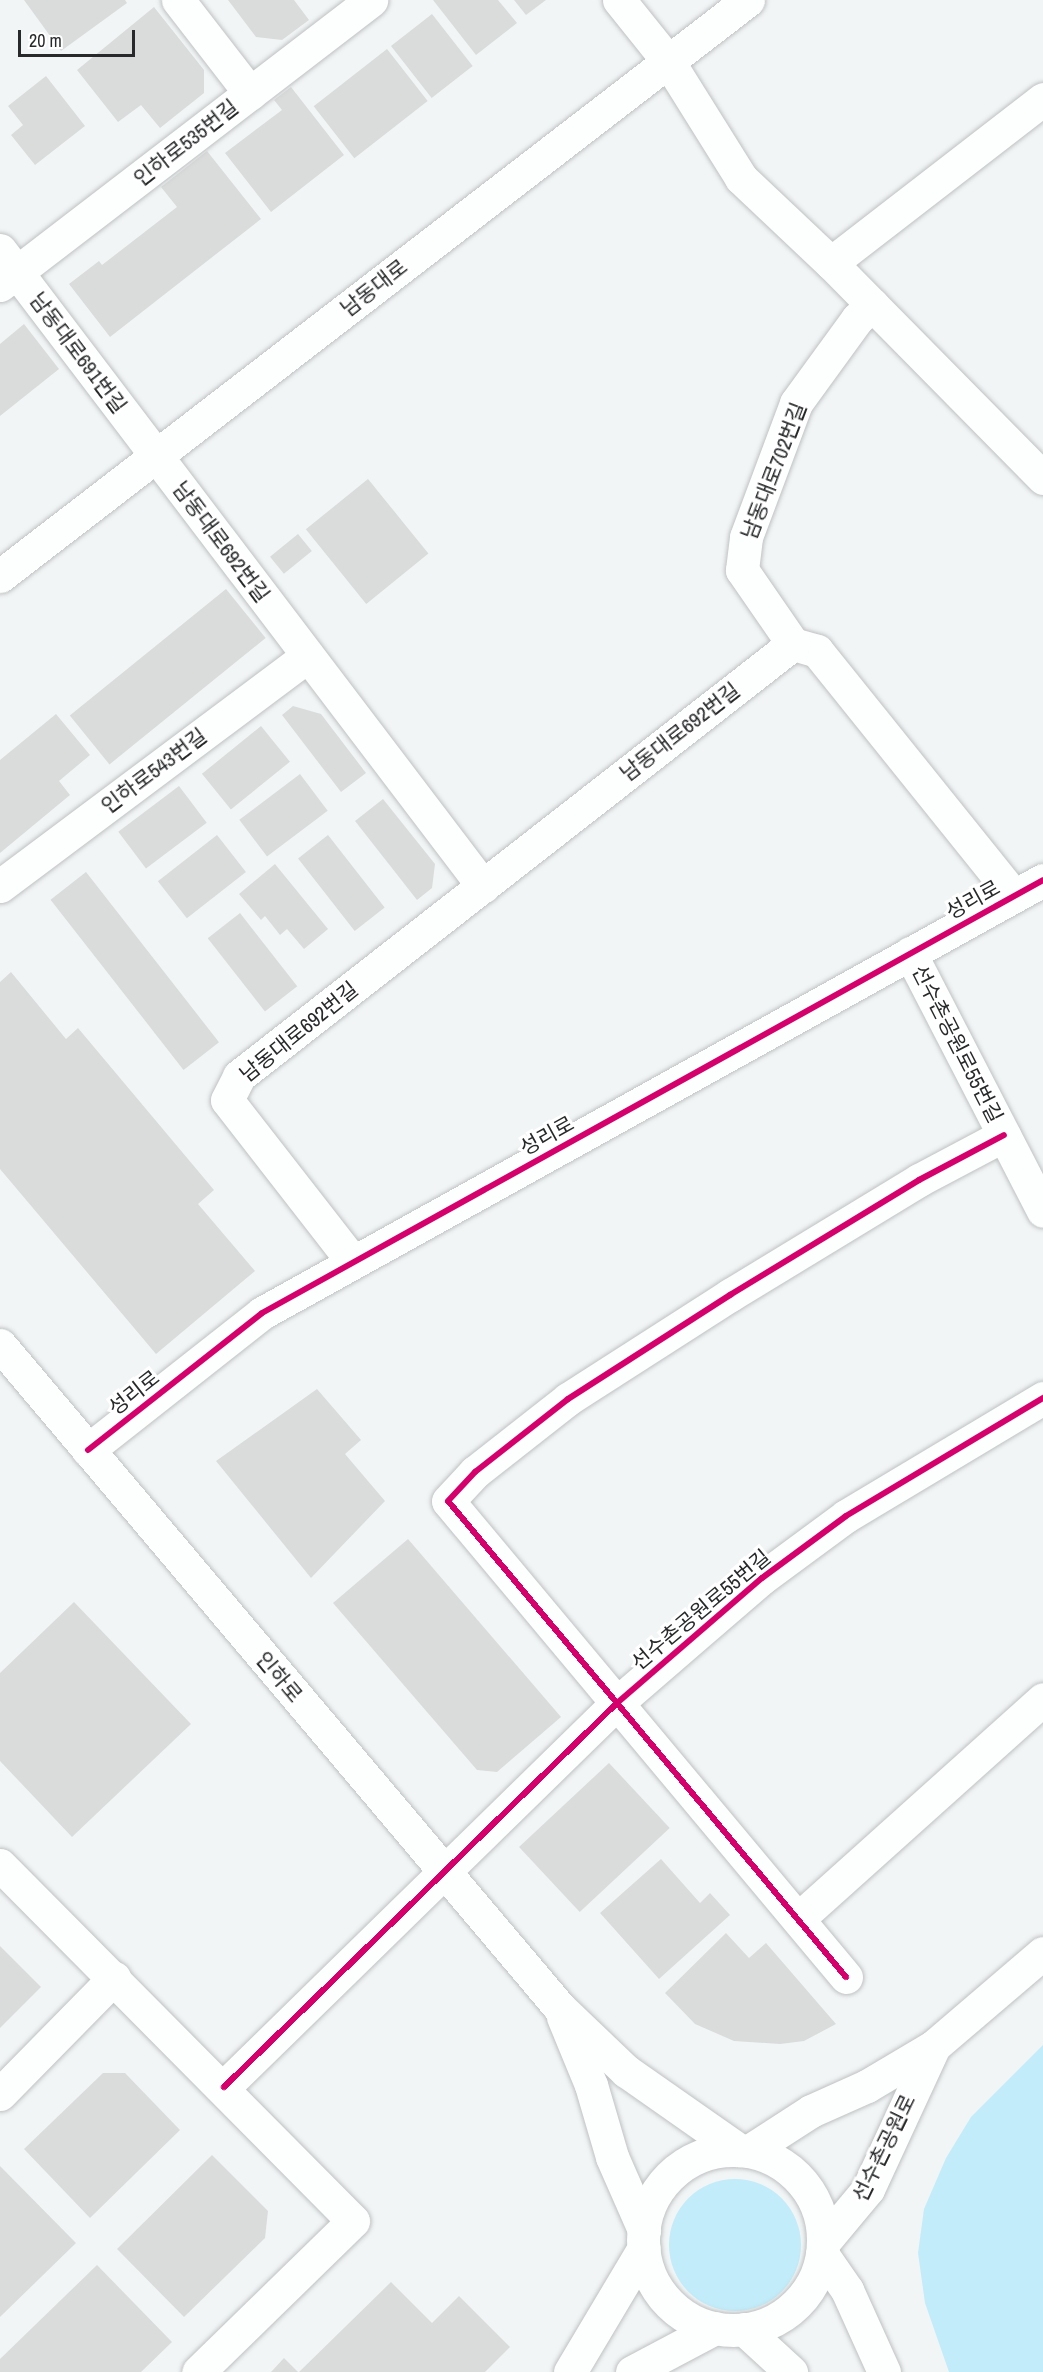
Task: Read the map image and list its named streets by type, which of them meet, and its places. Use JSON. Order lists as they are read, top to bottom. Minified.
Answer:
{"streets":{"street":["인하로535번길","남동대로","남동대로691번길","남동대로702번길","남동대로692번길","인하로543번길","성리로","선수촌공원로55번길","인하로","선수촌공원로"]},"crossings":[["인하로535번길","남동대로691번길"],["남동대로","남동대로691번길"],["남동대로","남동대로692번길"],["남동대로691번길","남동대로692번길"],["남동대로702번길","남동대로692번길"],["남동대로702번길","성리로"],["남동대로692번길","인하로543번길"],["남동대로692번길","성리로"],["성리로","선수촌공원로55번길"],["성리로","인하로"],["선수촌공원로55번길","인하로"]],"scale_bar":"20 m"}
